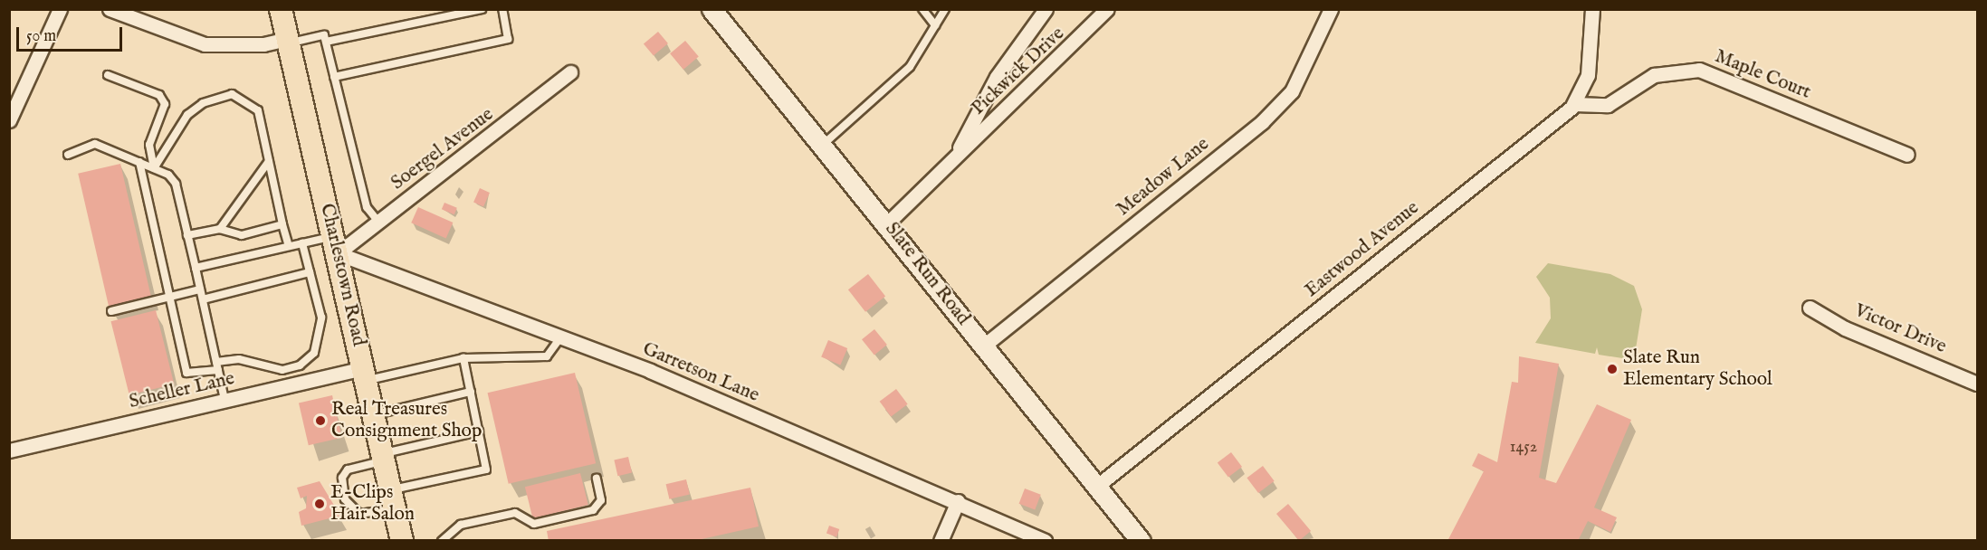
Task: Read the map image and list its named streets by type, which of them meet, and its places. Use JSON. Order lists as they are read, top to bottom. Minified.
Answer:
{"streets":{"main road":["Charlestown Road"],"street":["Pickwick Drive","Maple Court","Soergel Avenue","Meadow Lane","Eastwood Avenue","Slate Run Road","Victor Drive","Garretson Lane","Scheller Lane"]},"crossings":[["Pickwick Drive","Slate Run Road"],["Maple Court","Eastwood Avenue"],["Soergel Avenue","Charlestown Road"],["Soergel Avenue","Garretson Lane"],["Meadow Lane","Slate Run Road"],["Eastwood Avenue","Slate Run Road"],["Charlestown Road","Garretson Lane"],["Charlestown Road","Scheller Lane"]],"places":["Slate Run Elementary School","Real Treasures Consignment Shop","E-Clips Hair Salon"],"house_numbers":["1452"],"scale_bar":"50 m"}
